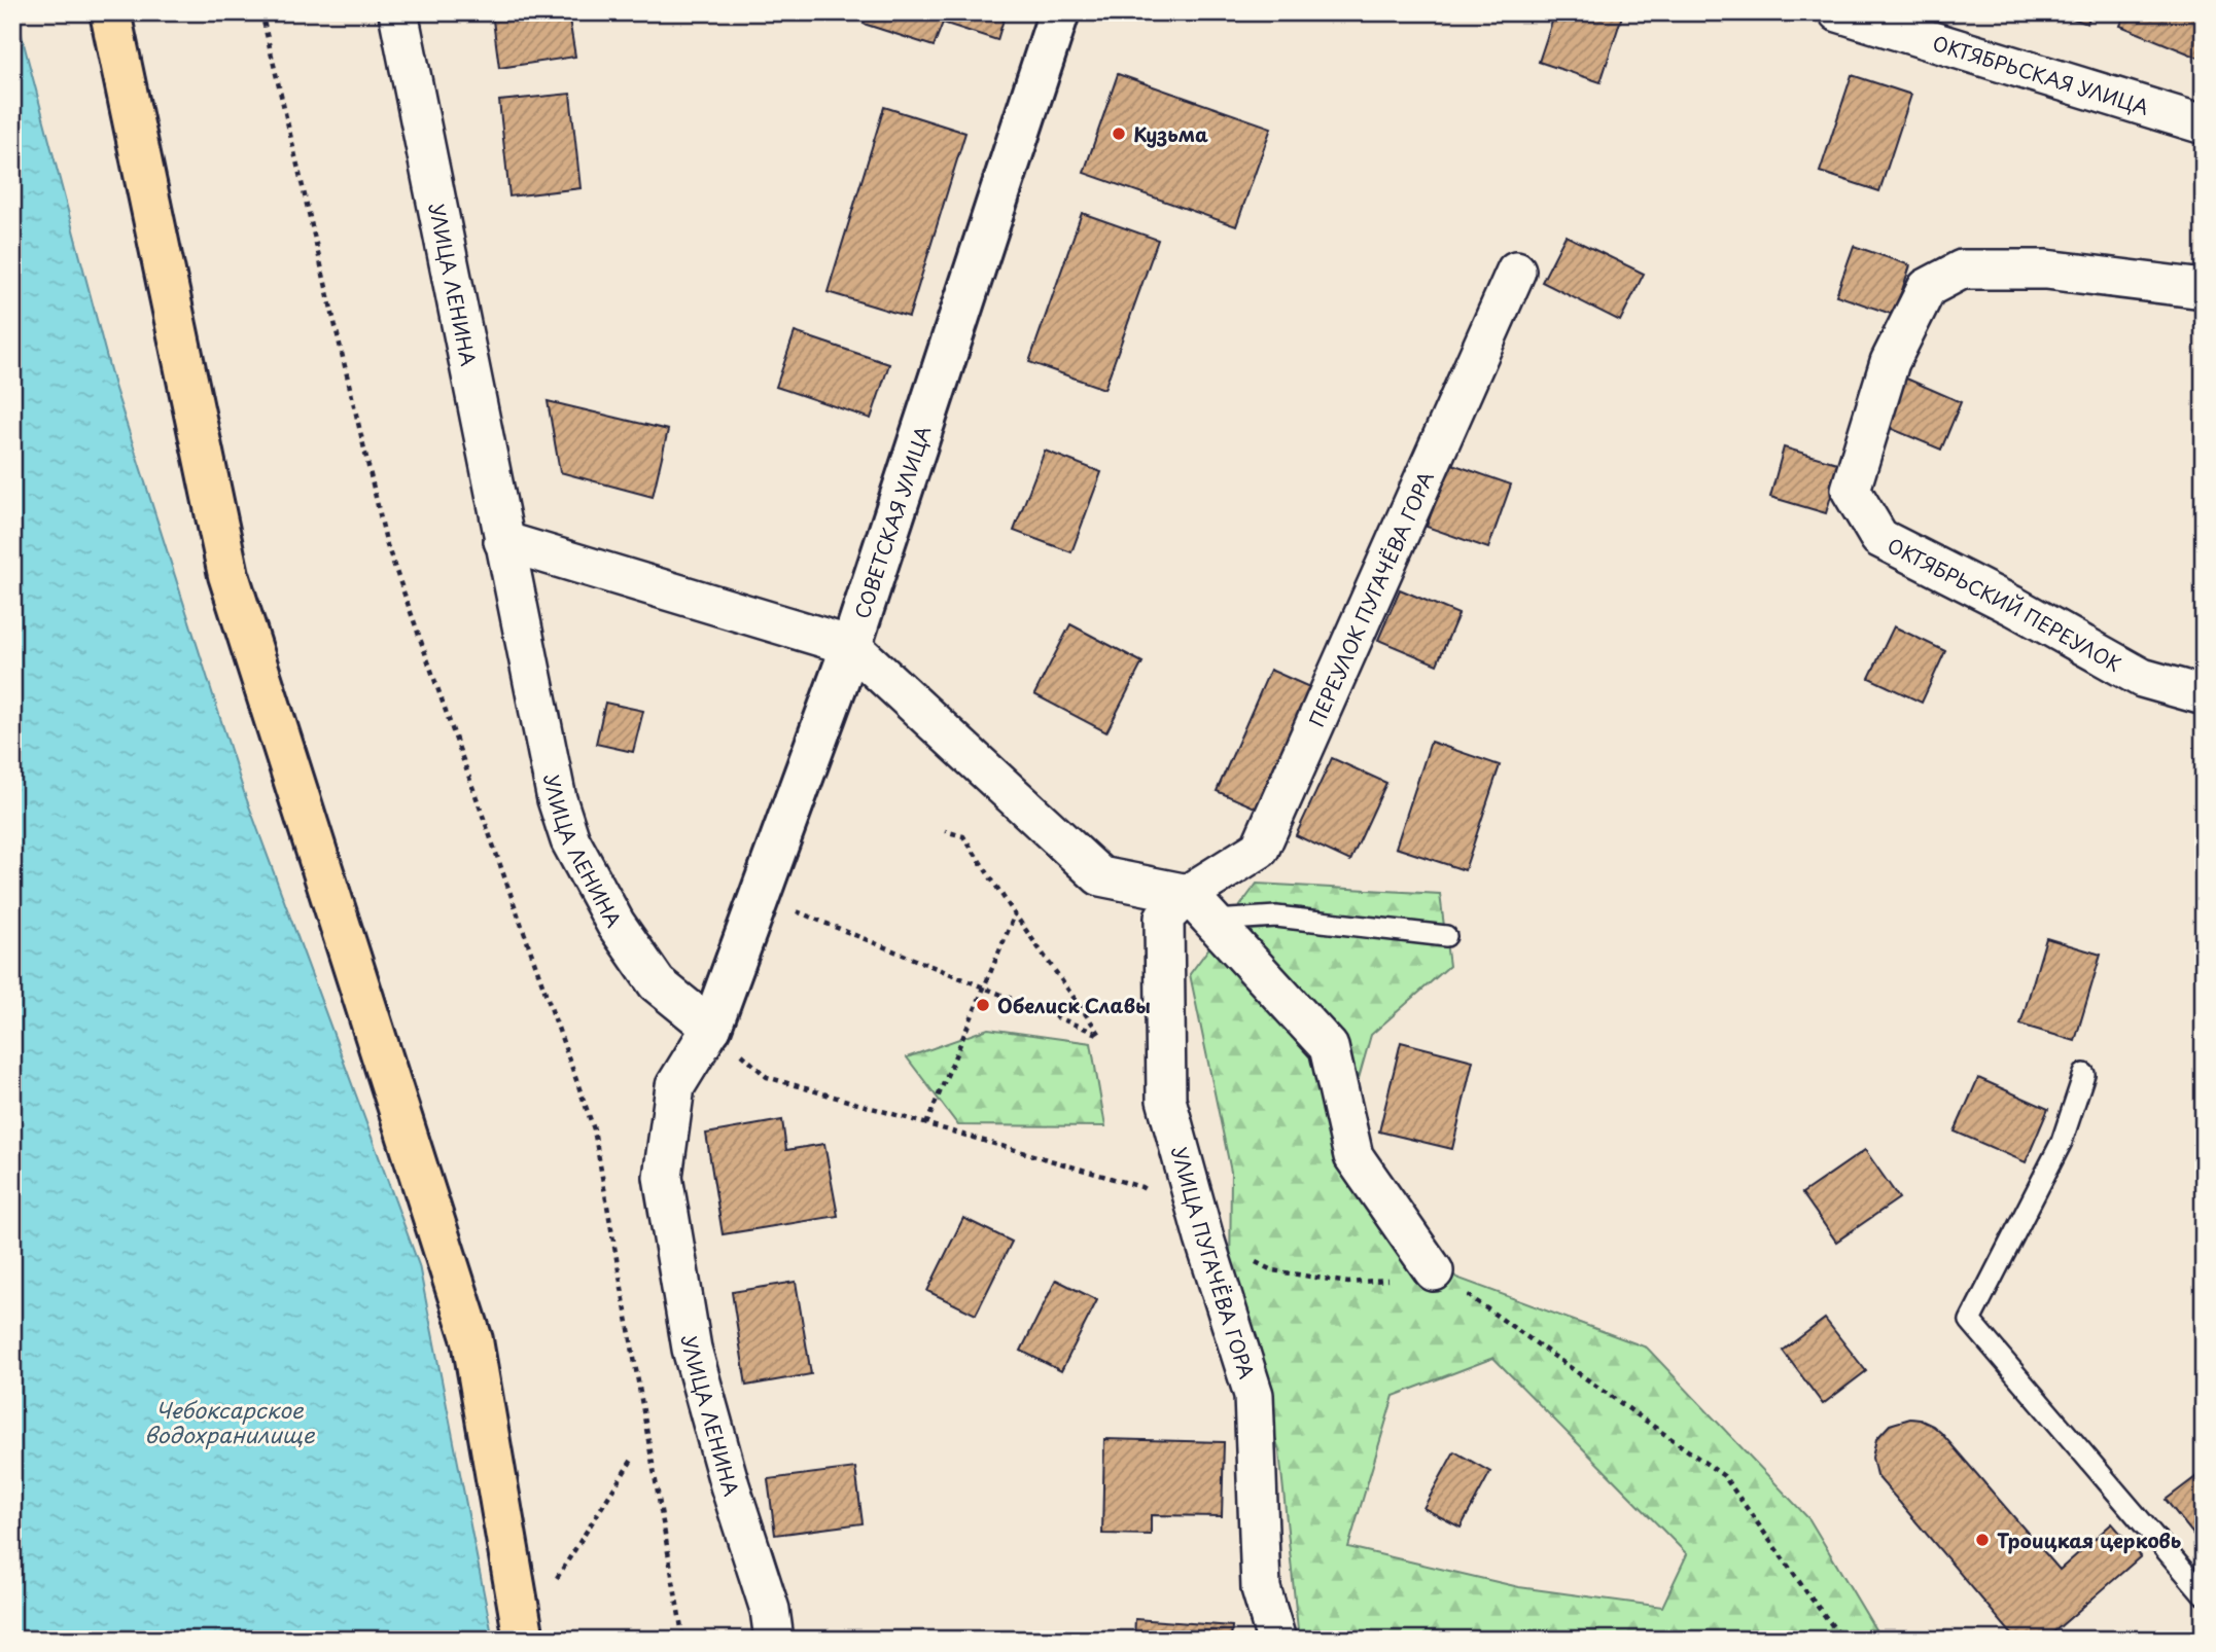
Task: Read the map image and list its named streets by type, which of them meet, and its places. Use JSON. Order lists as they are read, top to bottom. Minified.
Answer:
{"streets":{"street":["ОКТЯБРЬСКАЯ УЛИЦА","УЛИЦА ЛЕНИНА","СОВЕТСКАЯ УЛИЦА","ПЕРЕУЛОК ПУГАЧЁВА ГОРА","ОКТЯБРЬСКИЙ ПЕРЕУЛОК","УЛИЦА ПУГАЧЁВА ГОРА"]},"crossings":[["УЛИЦА ЛЕНИНА","СОВЕТСКАЯ УЛИЦА"],["ПЕРЕУЛОК ПУГАЧЁВА ГОРА","УЛИЦА ПУГАЧЁВА ГОРА"]],"water":["Чебоксарское водохранилище"],"places":["Кузьма","Обелиск Славы","Троицкая церковь"]}
